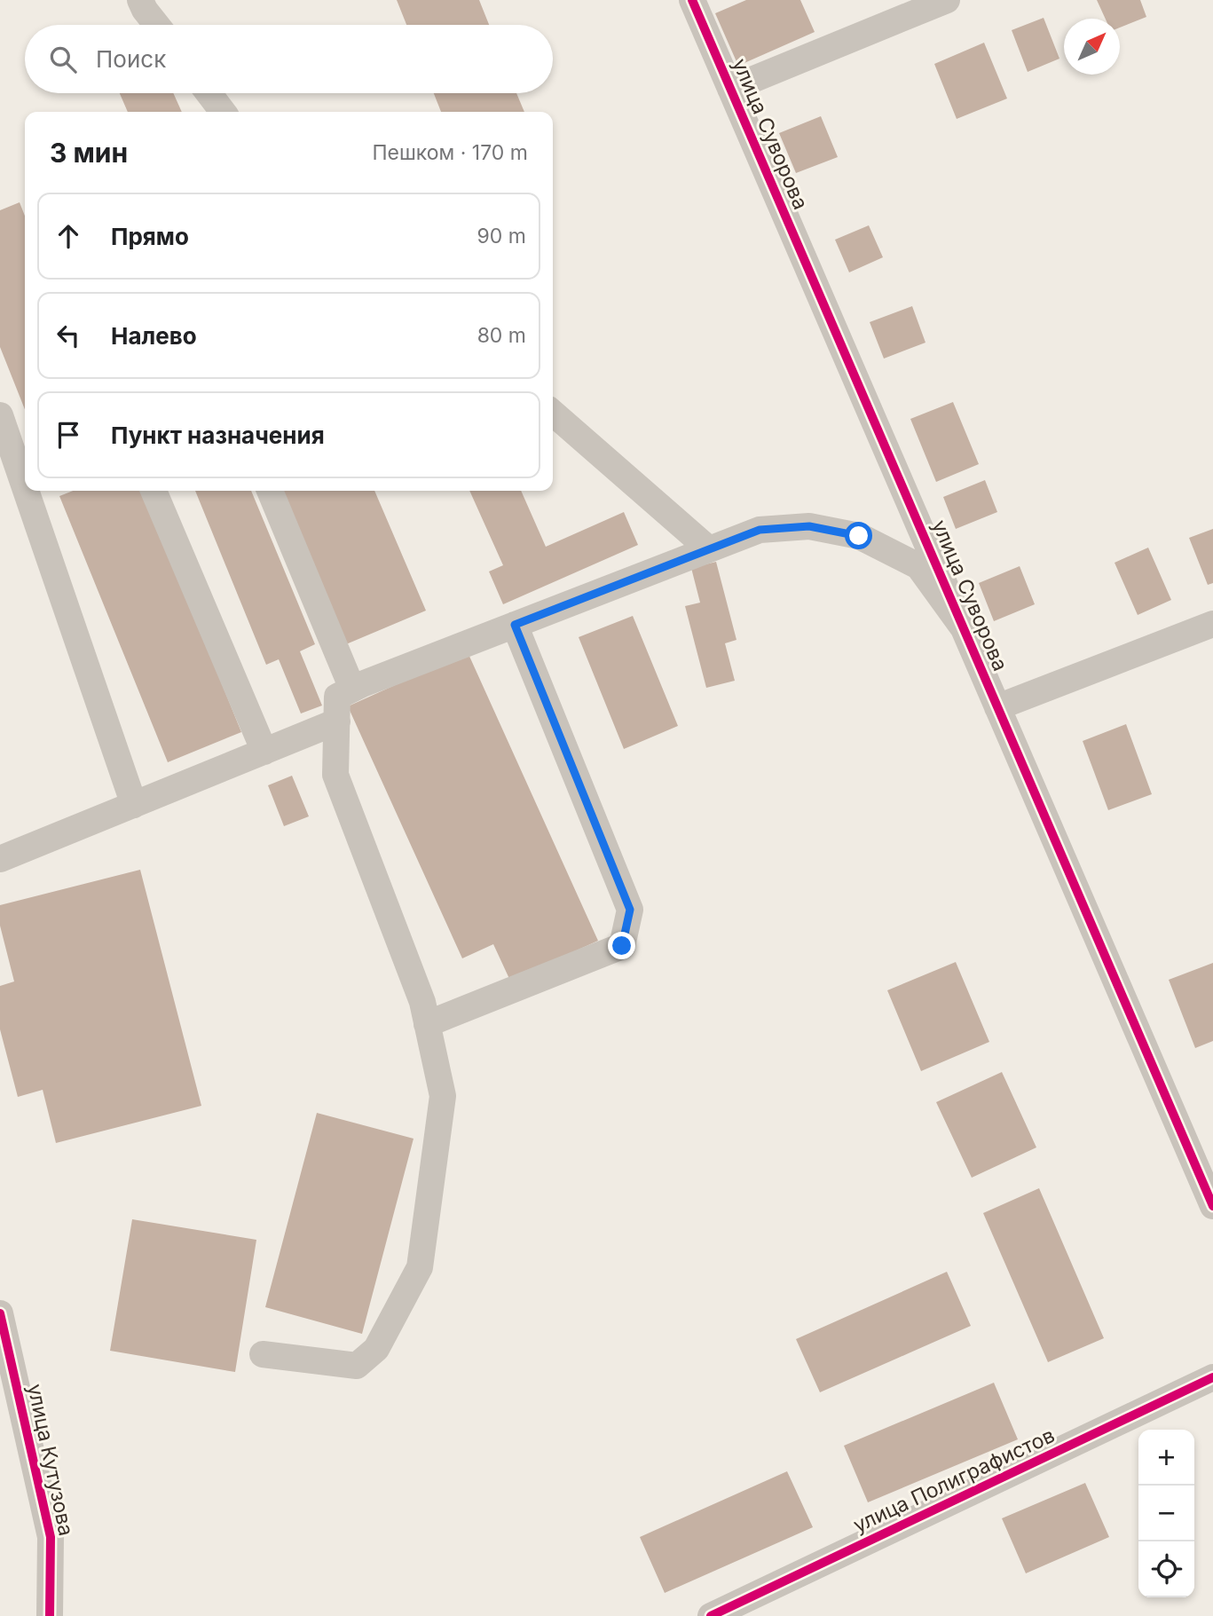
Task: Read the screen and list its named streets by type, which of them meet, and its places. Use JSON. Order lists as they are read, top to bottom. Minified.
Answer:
{"streets":{"street":["улица Суворова","улица Кутузова","улица Полиграфистов"]},"north":"top right","page":{"search":"Поиск","heading":["3 мин","Пешком · 170 m"],"list":[["Прямо","90 m"],["Налево","80 m"],"Пункт назначения"],"map_buttons":["+","−"]}}
